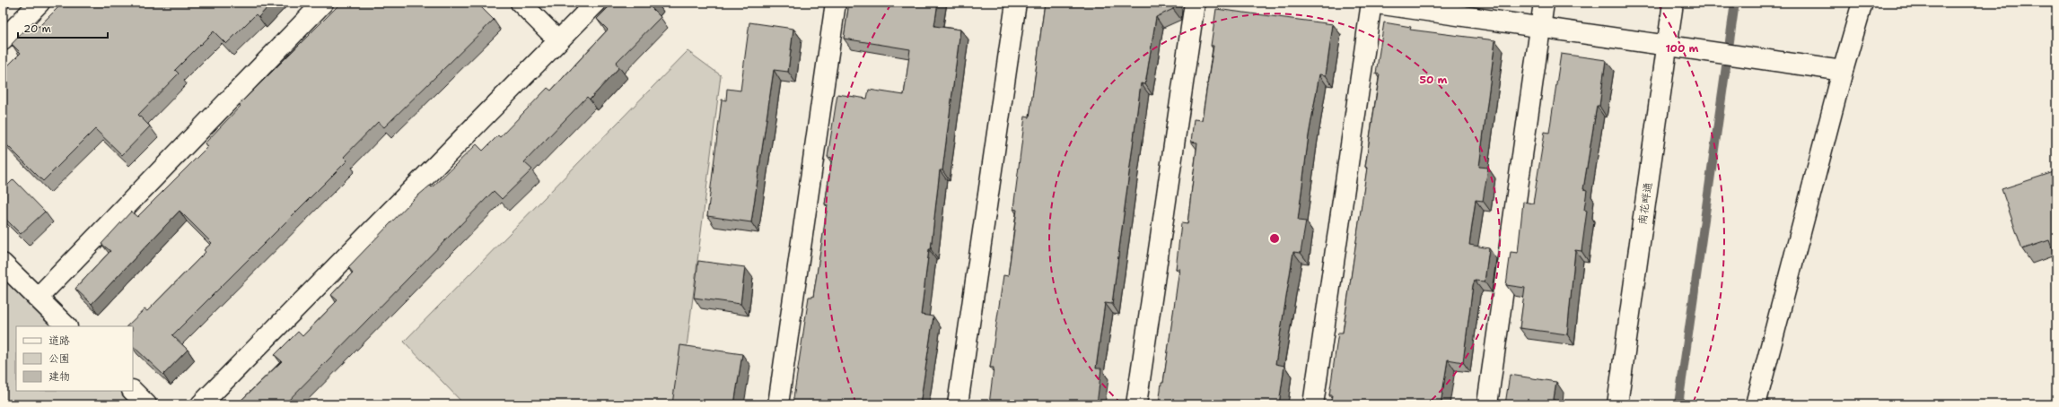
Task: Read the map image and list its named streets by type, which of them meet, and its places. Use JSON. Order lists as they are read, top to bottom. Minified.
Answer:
{"streets":{"street":["南花畔通"]},"legend":["道路","公園","建物"],"scale_bar":"20 m","rings":["100 m","50 m"]}
